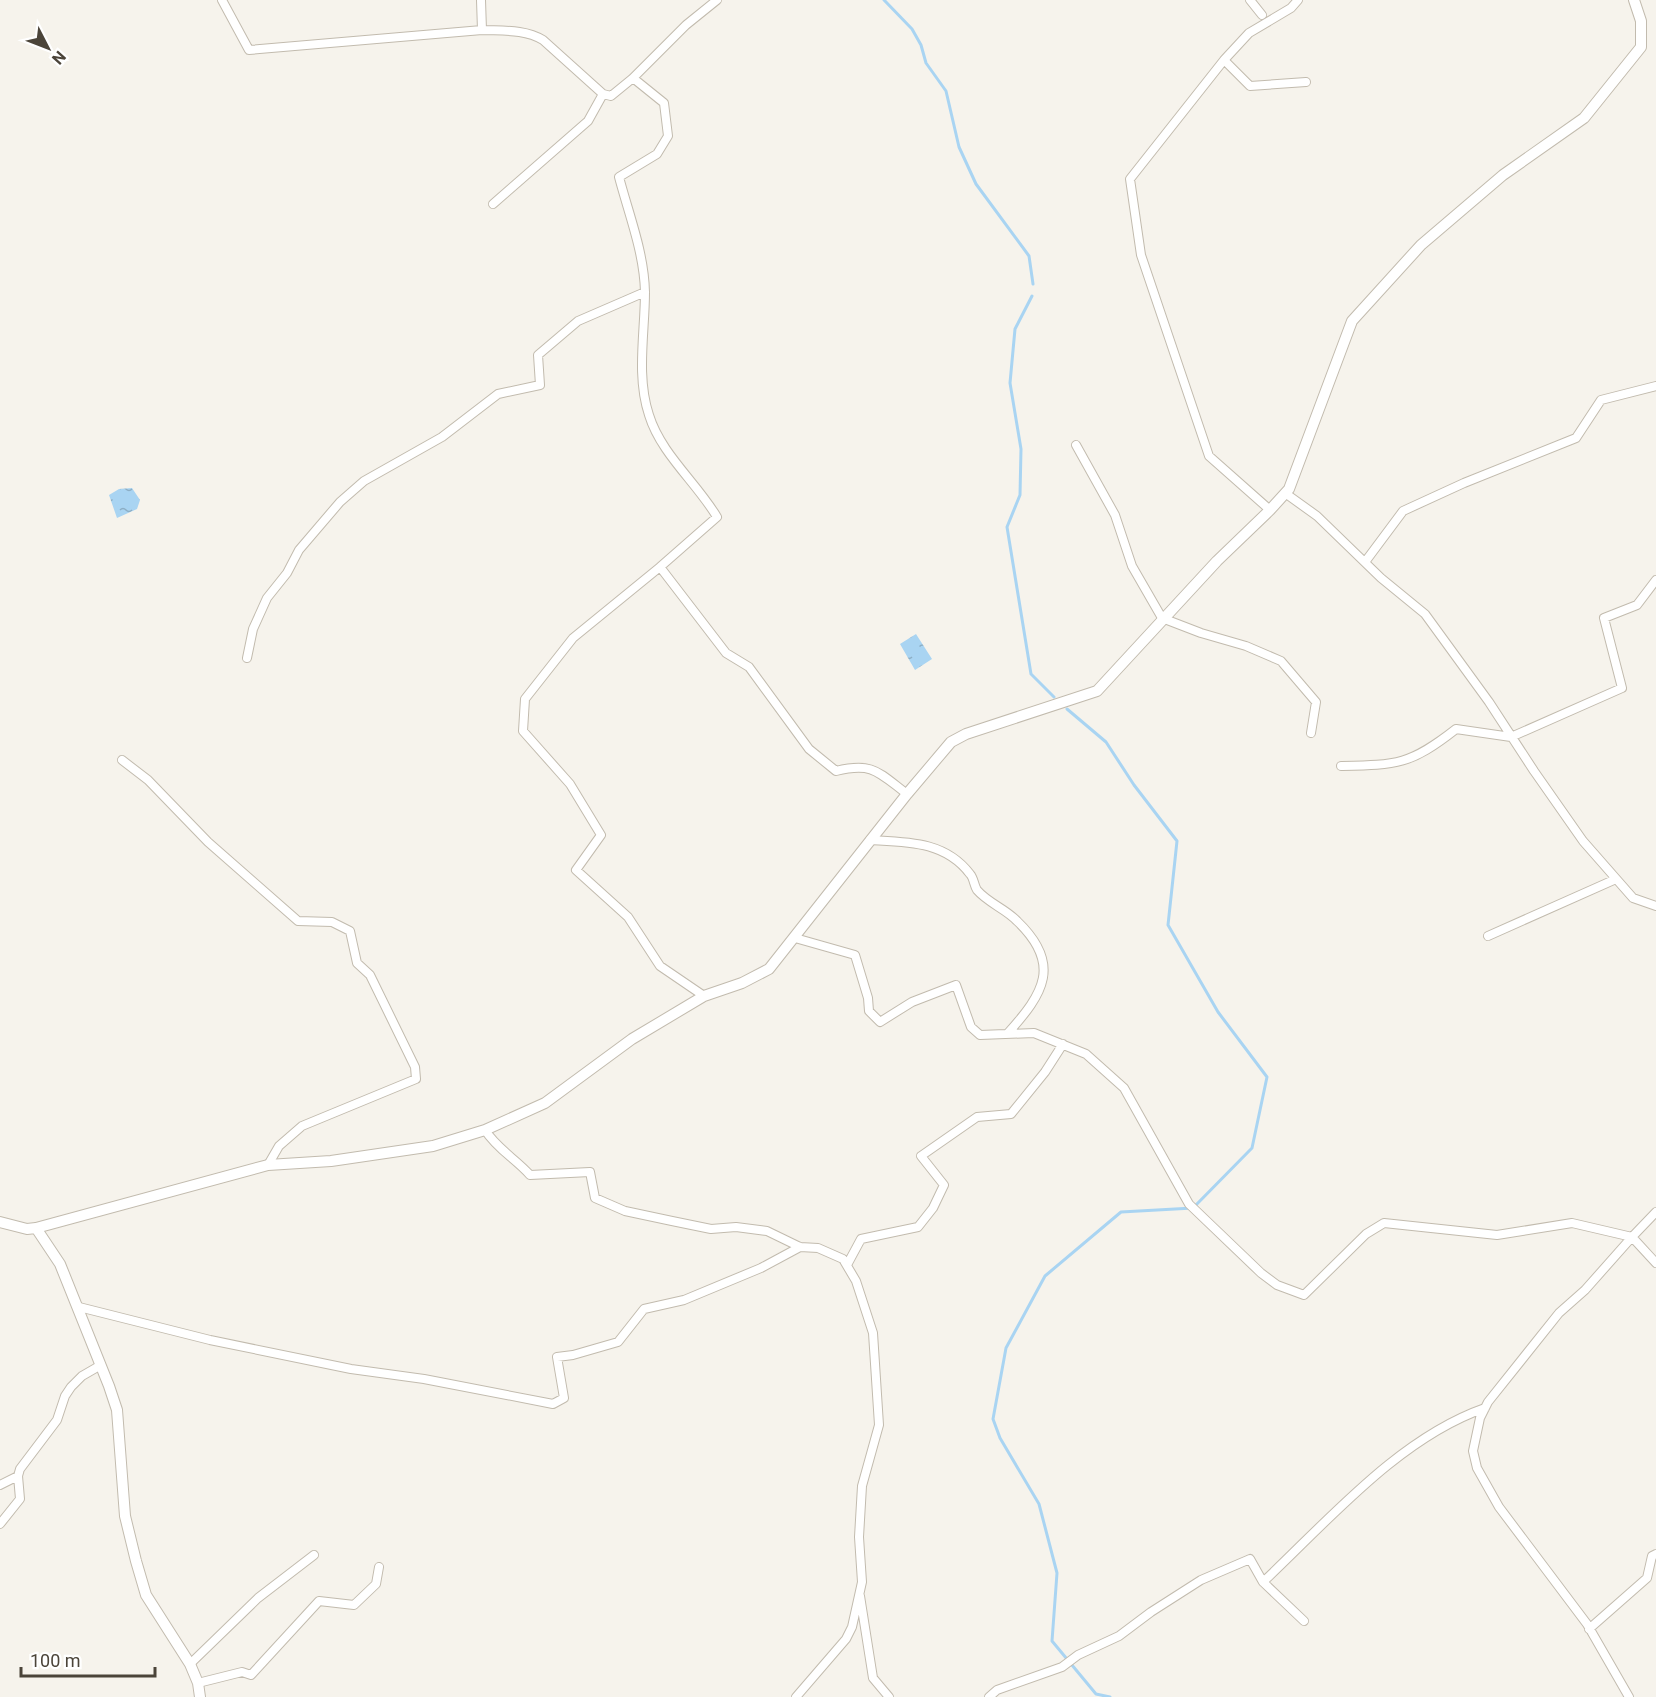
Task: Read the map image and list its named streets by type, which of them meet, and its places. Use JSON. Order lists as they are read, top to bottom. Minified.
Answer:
{"scale_bar":"100 m","north":"bottom right"}
